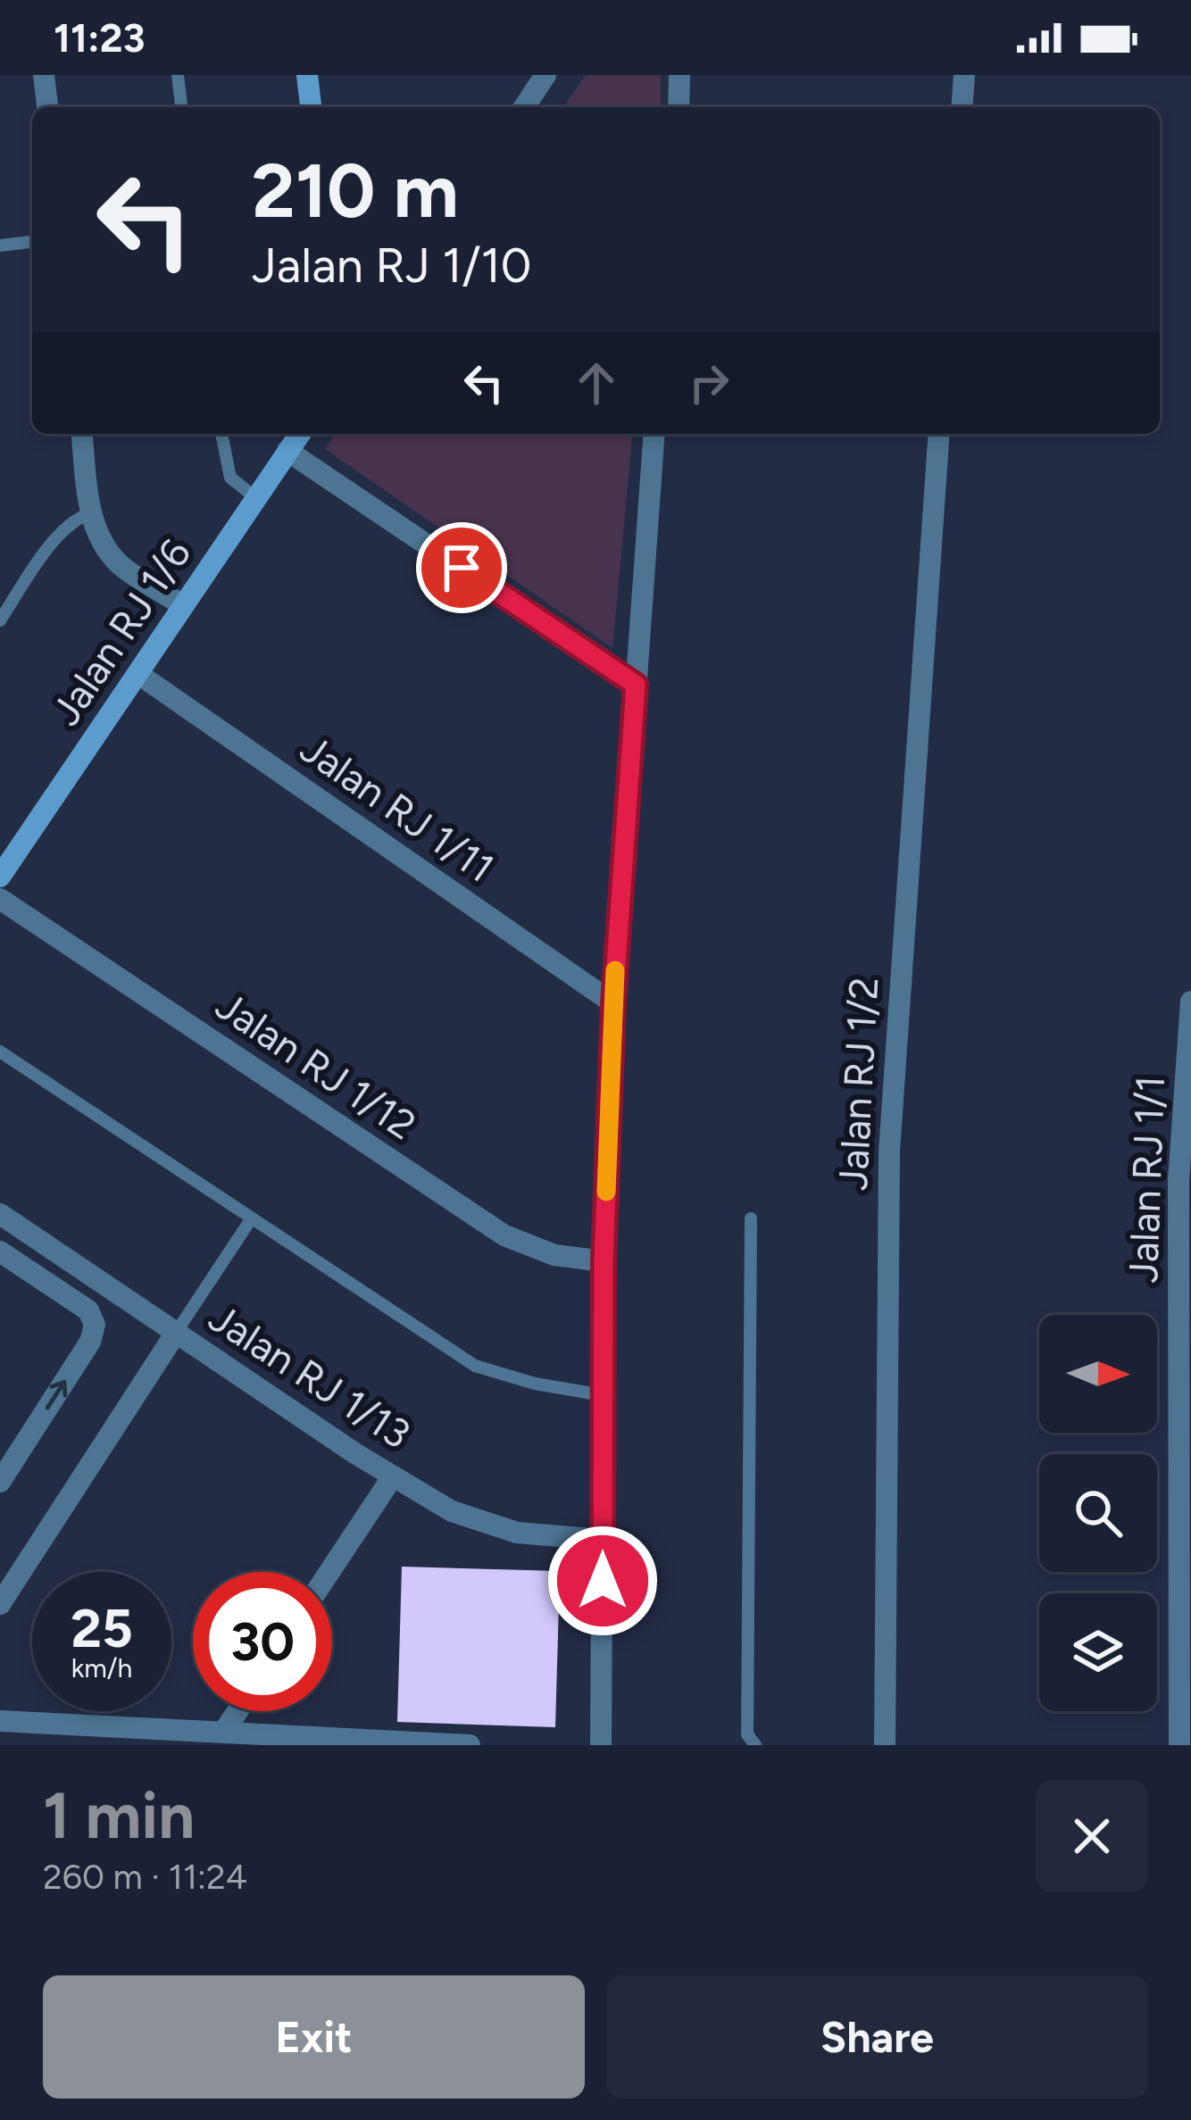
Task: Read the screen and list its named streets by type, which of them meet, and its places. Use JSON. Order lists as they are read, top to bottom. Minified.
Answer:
{"streets":{"street":["Jalan RJ 1/6","Jalan RJ 1/11","Jalan RJ 1/12","Jalan RJ 1/2","Jalan RJ 1/1","Jalan RJ 1/13"]},"crossings":[["Jalan RJ 1/6","Jalan RJ 1/11"]],"north":"right","page":{"status":"11:23","turn":["210 m","Jalan RJ 1/10"],"speed":"25 km/h","limit":"30","heading":["1 min","260 m · 11:24"],"buttons":["Exit","Share"]}}
